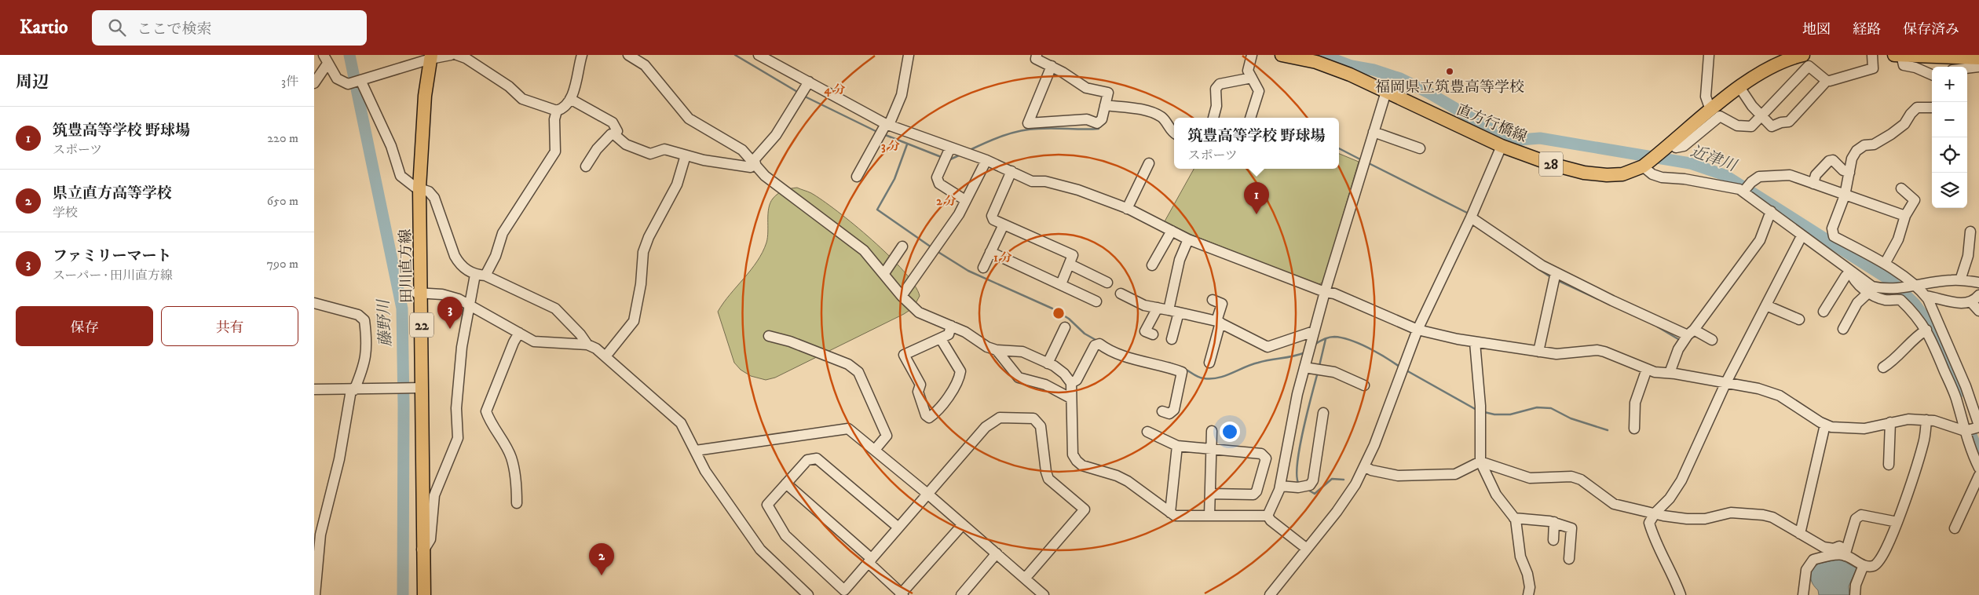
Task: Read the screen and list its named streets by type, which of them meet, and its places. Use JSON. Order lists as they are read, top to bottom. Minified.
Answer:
{"streets":{"main road":["直方行橋線","28","田川直方線","22"]},"water":["近津川","藤野川"],"places":["福岡県立筑豊高等学校"],"page":{"header":"Kartio","search":"ここで検索","nav":["地図","経路","保存済み"],"heading":["周辺","3件"],"map_buttons":["+","−"],"list":[{"mark":"1","name":"筑豊高等学校 野球場","note":"スポーツ","value":"220 m"},{"mark":"2","name":"県立直方高等学校","note":"学校","value":"650 m"},{"mark":"3","name":"ファミリーマート","note":"スーパー · 田川直方線","value":"790 m"}],"popup":["筑豊高等学校 野球場","スポーツ"],"pins":["1","3","2"],"buttons":["保存","共有"]},"rings":["4 分","3 分","2 分","1 分"]}
